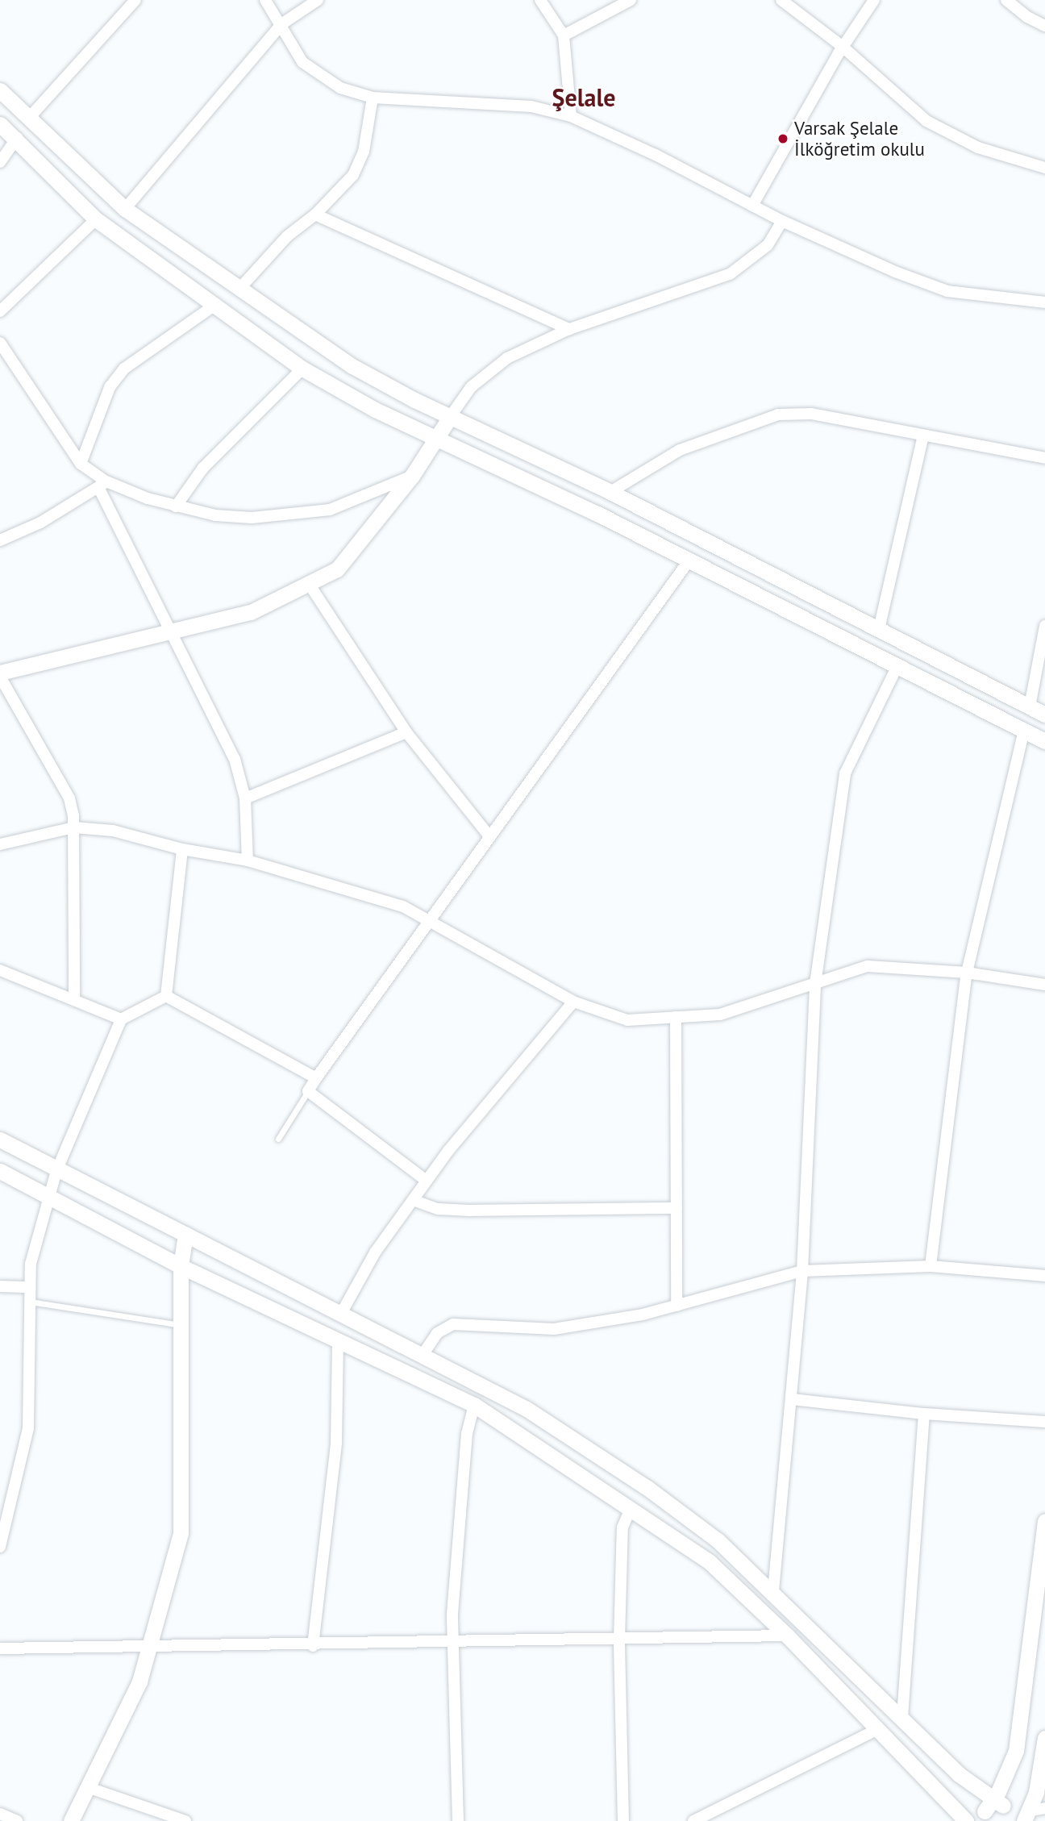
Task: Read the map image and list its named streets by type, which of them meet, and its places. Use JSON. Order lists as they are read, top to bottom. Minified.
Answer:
{"districts":["Şelale"],"places":["Varsak Şelale İlköğretim okulu"]}
